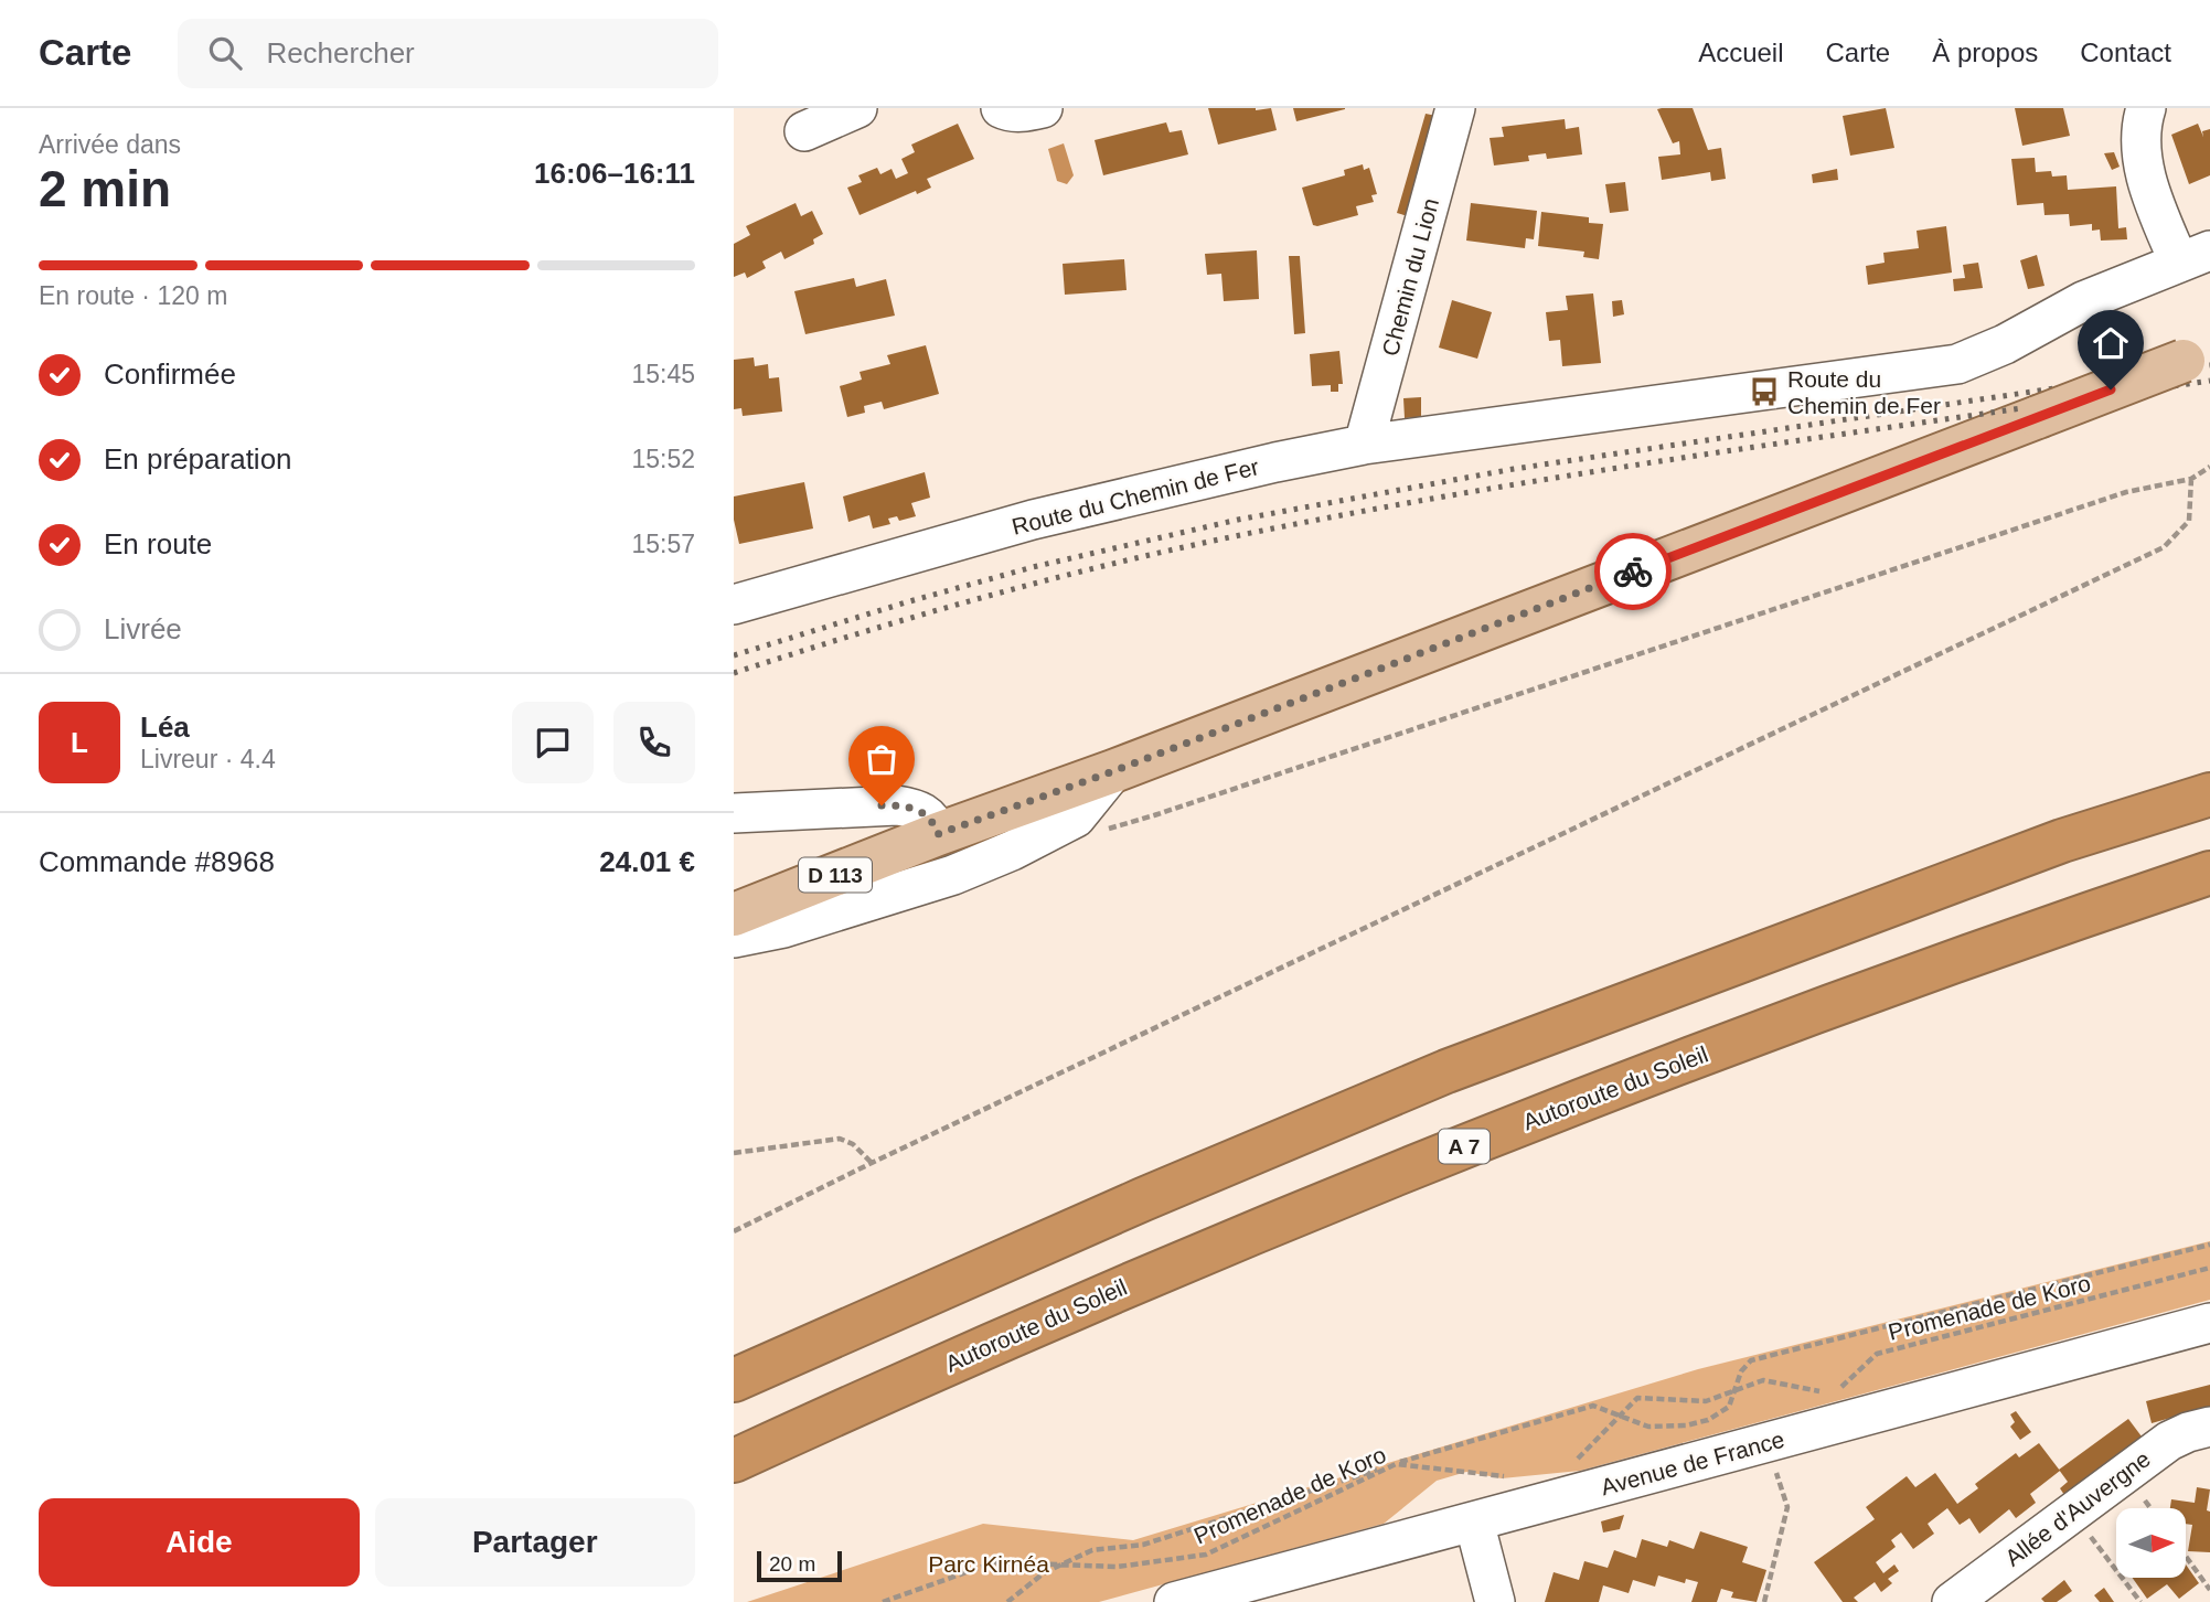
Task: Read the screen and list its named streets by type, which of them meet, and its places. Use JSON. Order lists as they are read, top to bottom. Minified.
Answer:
{"streets":{"highway":["Autoroute du Soleil","A 7"],"main road":["D 113"],"street":["Chemin du Lion","Route du Chemin de Fer","Avenue de France","Allée d'Auvergne"],"path":["Promenade de Koro"]},"crossings":[["Chemin du Lion","Route du Chemin de Fer"]],"parks":["Parc Kirnéa"],"places":{"bus stop":["Route du Chemin de Fer"]},"scale_bar":"20 m","north":"right","page":{"header":"Carte","search":"Rechercher","nav":["Accueil","Carte","À propos","Contact"],"heading":["2 min","Arrivée dans","16:06–16:11"],"panel":["Léa","Livreur · 4.4","Commande #8968","24.01 €"],"bar":"En route · 120 m","list":[["Confirmée","15:45"],["En préparation","15:52"],["En route","15:57"],"Livrée"],"round":"L","buttons":["Aide","Partager"],"scale":"20 m"}}
